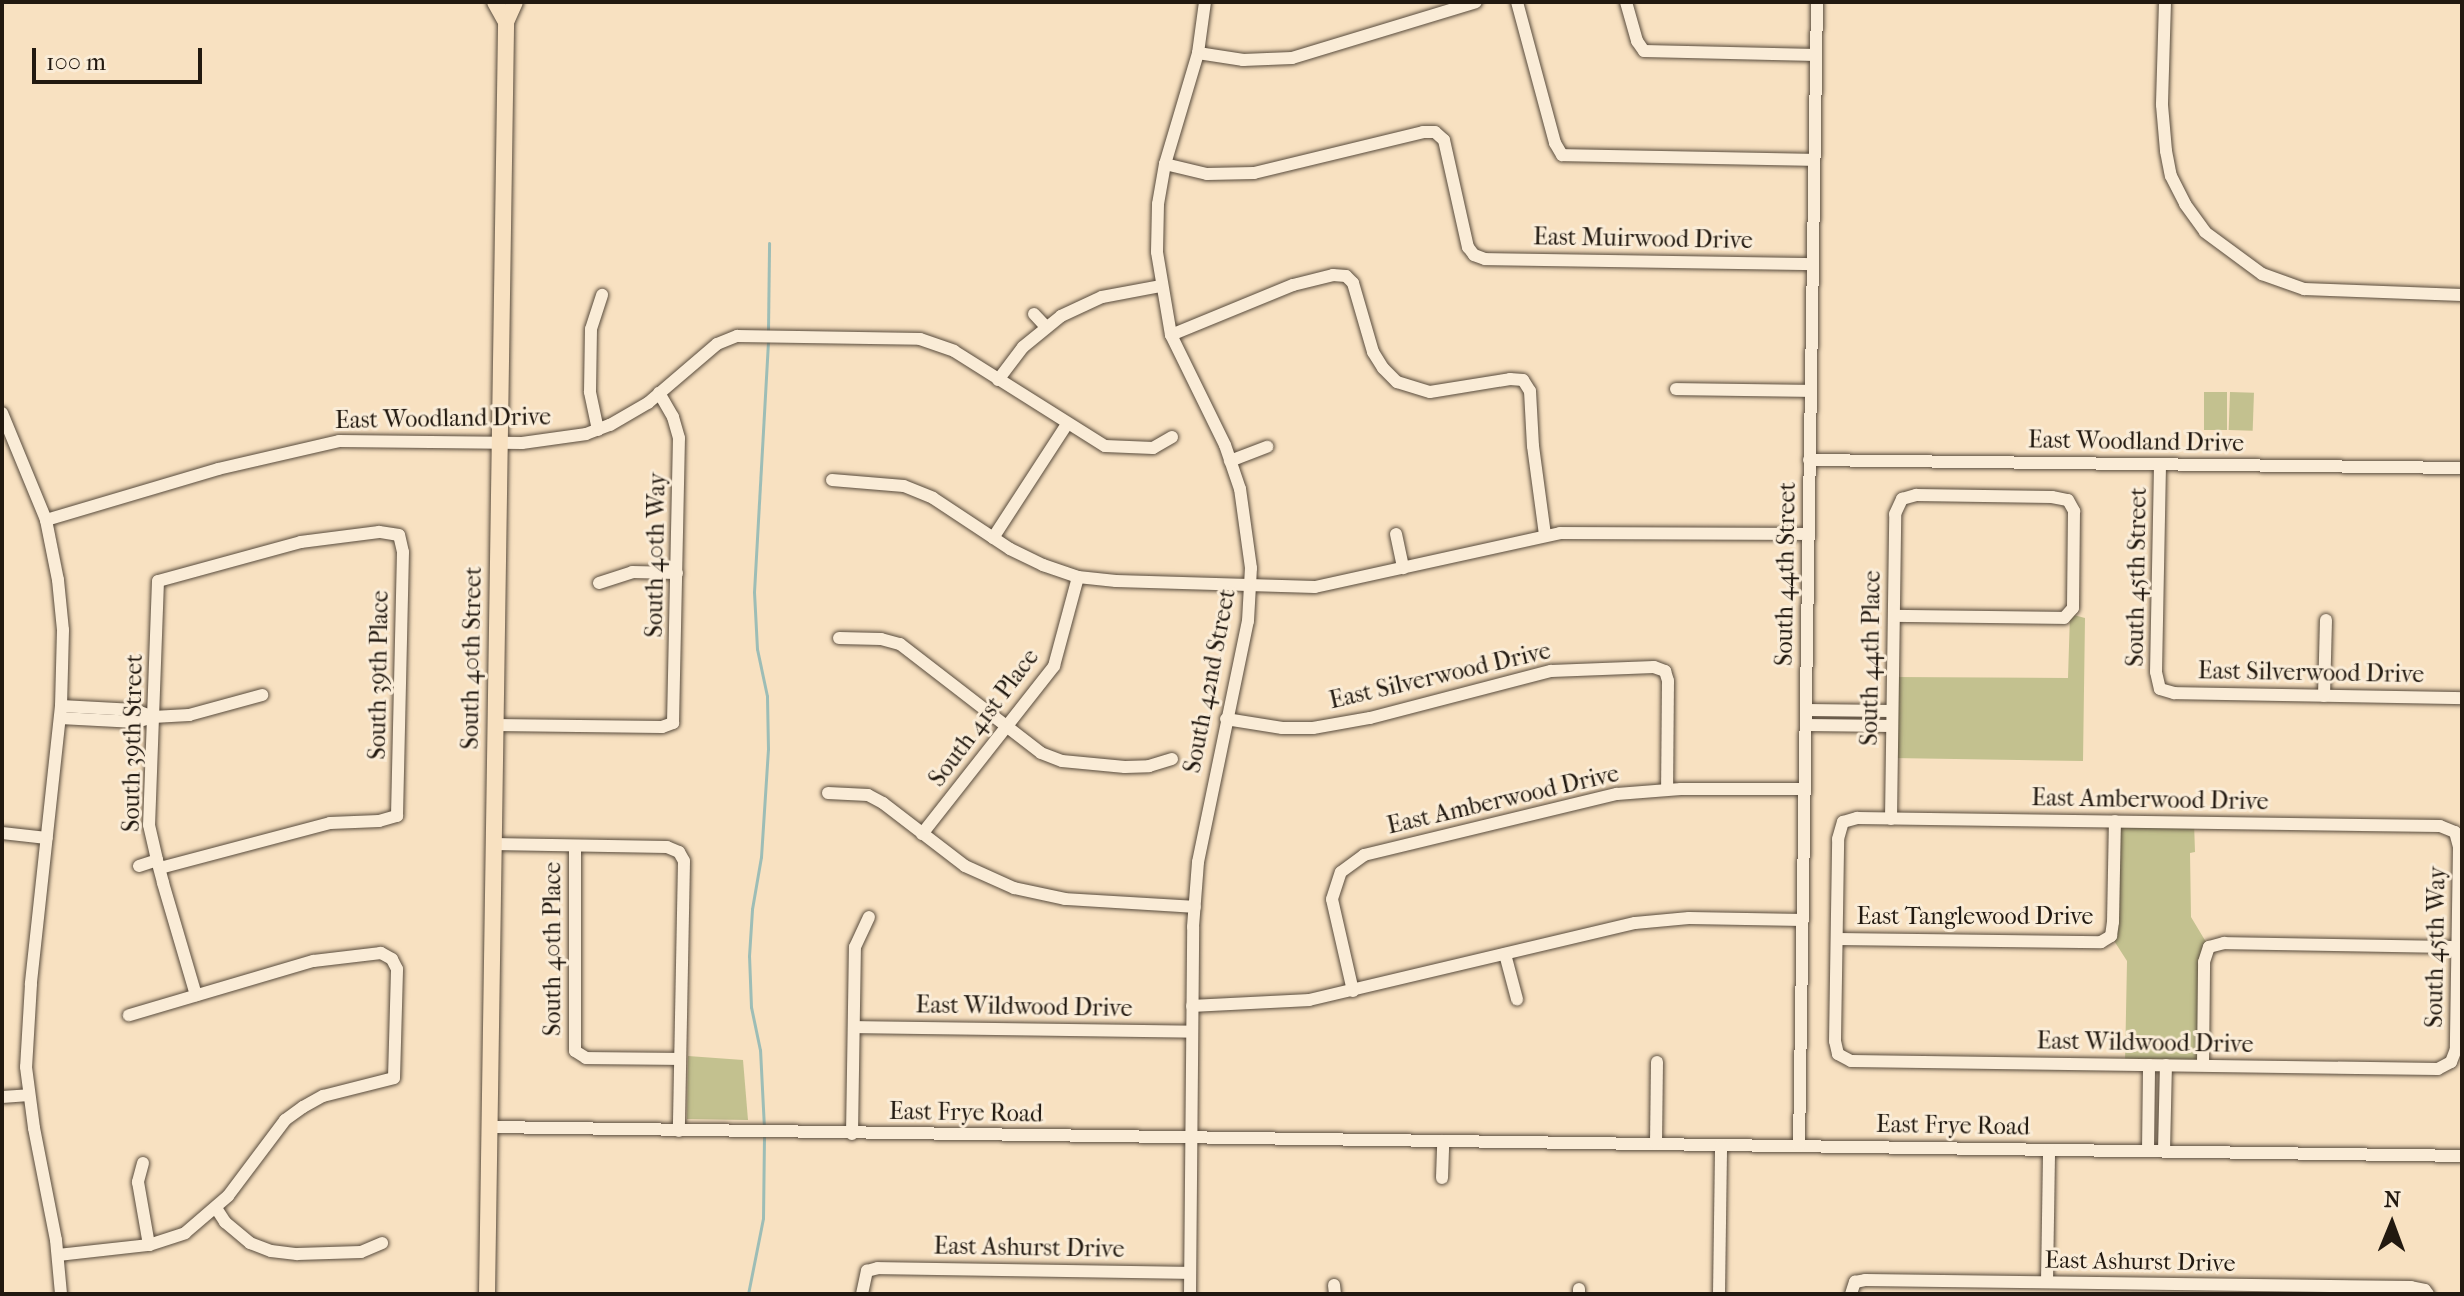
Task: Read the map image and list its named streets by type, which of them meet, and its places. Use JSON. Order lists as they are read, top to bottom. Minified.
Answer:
{"streets":{"main road":["South 40th Street"],"street":["East Muirwood Drive","East Woodland Drive","South 40th Way","South 44th Street","South 45th Street","South 44th Place","East Silverwood Drive","South 39th Place","South 42nd Street","South 41st Place","South 39th Street","East Amberwood Drive","East Tanglewood Drive","South 45th Way","South 40th Place","East Wildwood Drive","East Frye Road","East Ashurst Drive"]},"crossings":[["East Muirwood Drive","South 44th Street"],["East Muirwood Drive","South 42nd Street"],["East Woodland Drive","South 40th Way"],["East Woodland Drive","South 44th Street"],["East Woodland Drive","South 45th Street"],["East Woodland Drive","South 40th Street"],["South 40th Way","South 40th Street"],["South 44th Street","East Amberwood Drive"],["South 44th Street","East Frye Road"],["South 45th Street","East Silverwood Drive"],["South 40th Street","East Frye Road"],["South 44th Place","East Amberwood Drive"],["East Silverwood Drive","South 42nd Street"],["East Silverwood Drive","East Amberwood Drive"],["South 39th Place","South 39th Street"],["South 42nd Street","East Wildwood Drive"],["South 42nd Street","East Frye Road"],["South 42nd Street","East Ashurst Drive"],["East Amberwood Drive","East Tanglewood Drive"],["East Amberwood Drive","South 45th Way"],["East Amberwood Drive","East Wildwood Drive"],["East Tanglewood Drive","East Wildwood Drive"],["South 45th Way","East Wildwood Drive"]],"scale_bar":"100 m","north":"top"}
